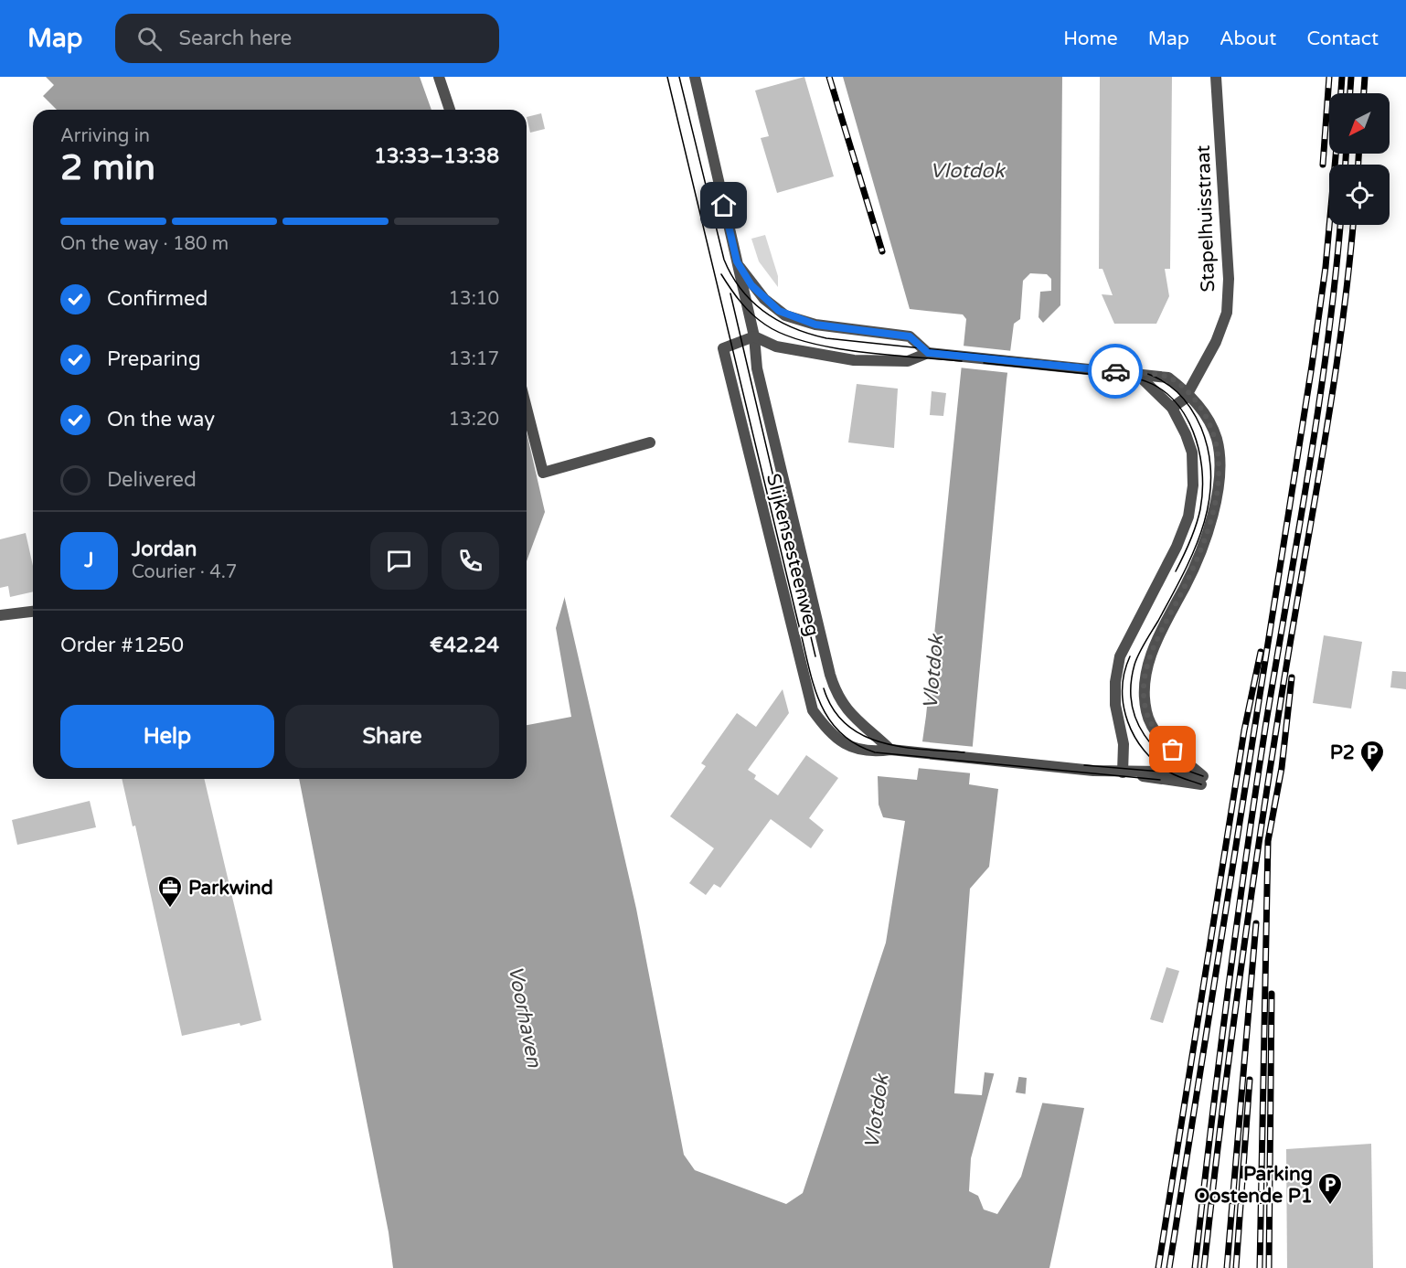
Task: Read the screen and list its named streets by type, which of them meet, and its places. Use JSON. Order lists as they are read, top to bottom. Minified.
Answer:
{"streets":{"street":["Stapelhuisstraat","Slijkensesteenweg"]},"crossings":[["Stapelhuisstraat","Slijkensesteenweg"]],"water":["Vlotdok","Voorhaven"],"places":{"parking":["P2","Parking Oostende P1"],"office":["Parkwind"]},"north":"bottom left","page":{"header":"Map","search":"Search here","nav":["Home","Map","About","Contact"],"heading":["2 min","Arriving in","13:33–13:38"],"panel":["Jordan","Courier · 4.7","Order #1250","€42.24"],"bar":"On the way · 180 m","list":[["Confirmed","13:10"],["Preparing","13:17"],["On the way","13:20"],"Delivered"],"round":"J","buttons":["Help","Share"]}}
